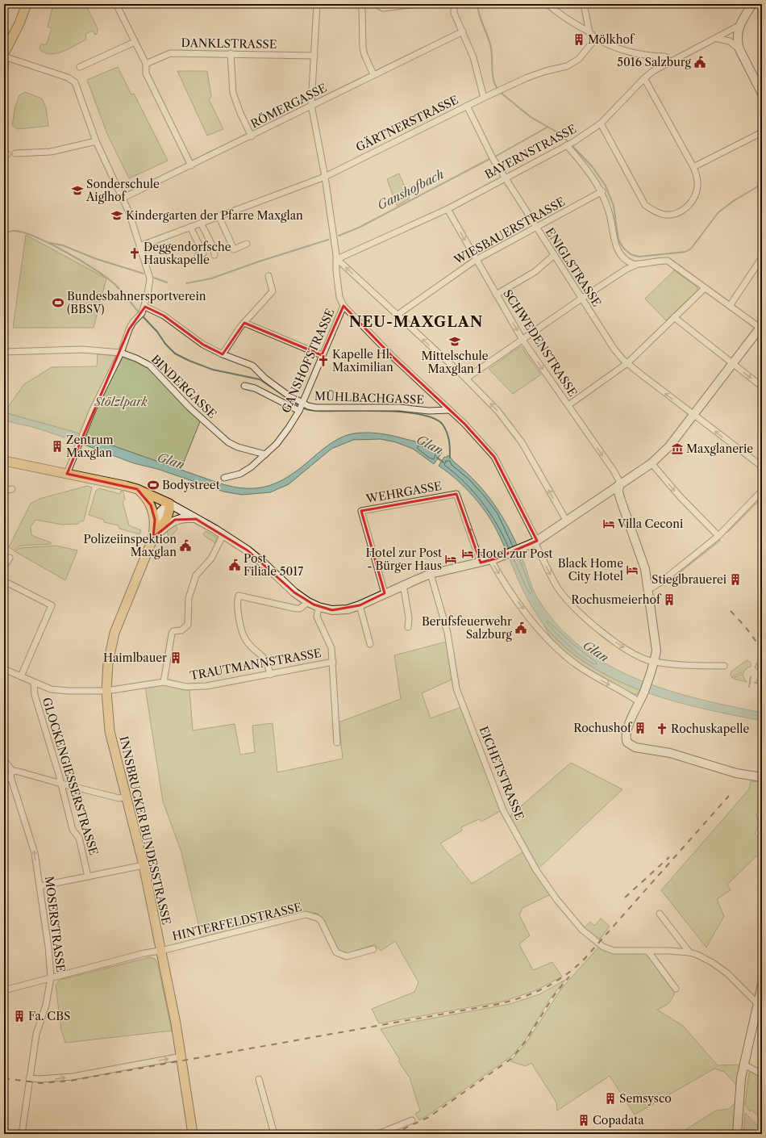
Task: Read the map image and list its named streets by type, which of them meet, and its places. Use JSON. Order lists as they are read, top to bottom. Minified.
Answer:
{"streets":{"main road":["INNSBRUCKER BUNDESSTRASSE"],"street":["DANKLSTRASSE","RÖMERGASSE","GÄRTNERSTRASSE","BAYERNSTRASSE","WIESBAUERSTRASSE","ENIGLSTRASSE","SCHWEDENSTRASSE","GANSHOFSTRASSE","BINDERGASSE","MÜHLBACHGASSE","WEHRGASSE","TRAUTMANNSTRASSE","EICHETSTRASSE","GLOCKENGIESSERSTRASSE","HINTERFELDSTRASSE","MOSERSTRASSE"]},"crossings":[["DANKLSTRASSE","GANSHOFSTRASSE"],["RÖMERGASSE","GANSHOFSTRASSE"],["GÄRTNERSTRASSE","ENIGLSTRASSE"],["GÄRTNERSTRASSE","GANSHOFSTRASSE"],["BAYERNSTRASSE","ENIGLSTRASSE"],["BAYERNSTRASSE","SCHWEDENSTRASSE"],["BAYERNSTRASSE","GANSHOFSTRASSE"],["WIESBAUERSTRASSE","ENIGLSTRASSE"],["WIESBAUERSTRASSE","SCHWEDENSTRASSE"],["GANSHOFSTRASSE","BINDERGASSE"],["GANSHOFSTRASSE","MÜHLBACHGASSE"],["TRAUTMANNSTRASSE","GLOCKENGIESSERSTRASSE"],["TRAUTMANNSTRASSE","INNSBRUCKER BUNDESSTRASSE"],["INNSBRUCKER BUNDESSTRASSE","HINTERFELDSTRASSE"],["HINTERFELDSTRASSE","MOSERSTRASSE"]],"one_way":["ENIGLSTRASSE","SCHWEDENSTRASSE"],"districts":["NEU-MAXGLAN"],"water":["Ganshofbach","Glan"],"parks":["Stölzlpark"],"places":{"building":["Mölkhof","Zentrum Maxglan","Stieglbrauerei","Rochusmeierhof","Haimlbauer","Rochushof","Fa. CBS","Semsysco","Copadata"],"public building":["5016 Salzburg","Polizeiinspektion Maxglan","Post Filiale 5017","Berufsfeuerwehr Salzburg"],"school or university":["Sonderschule Aiglhof","Kindergarten der Pfarre Maxglan","Mittelschule Maxglan 1"],"church":["Deggendorfsche Hauskapelle","Kapelle Hl. Maximilian","Rochuskapelle"],"sports":["Bundesbahnersportverein (BBSV)","Bodystreet"],"museum":["Maxglanerie"],"hotel":["Villa Ceconi","Hotel zur Post","Hotel zur Post - Bürger Haus","Black Home City Hotel"]}}
